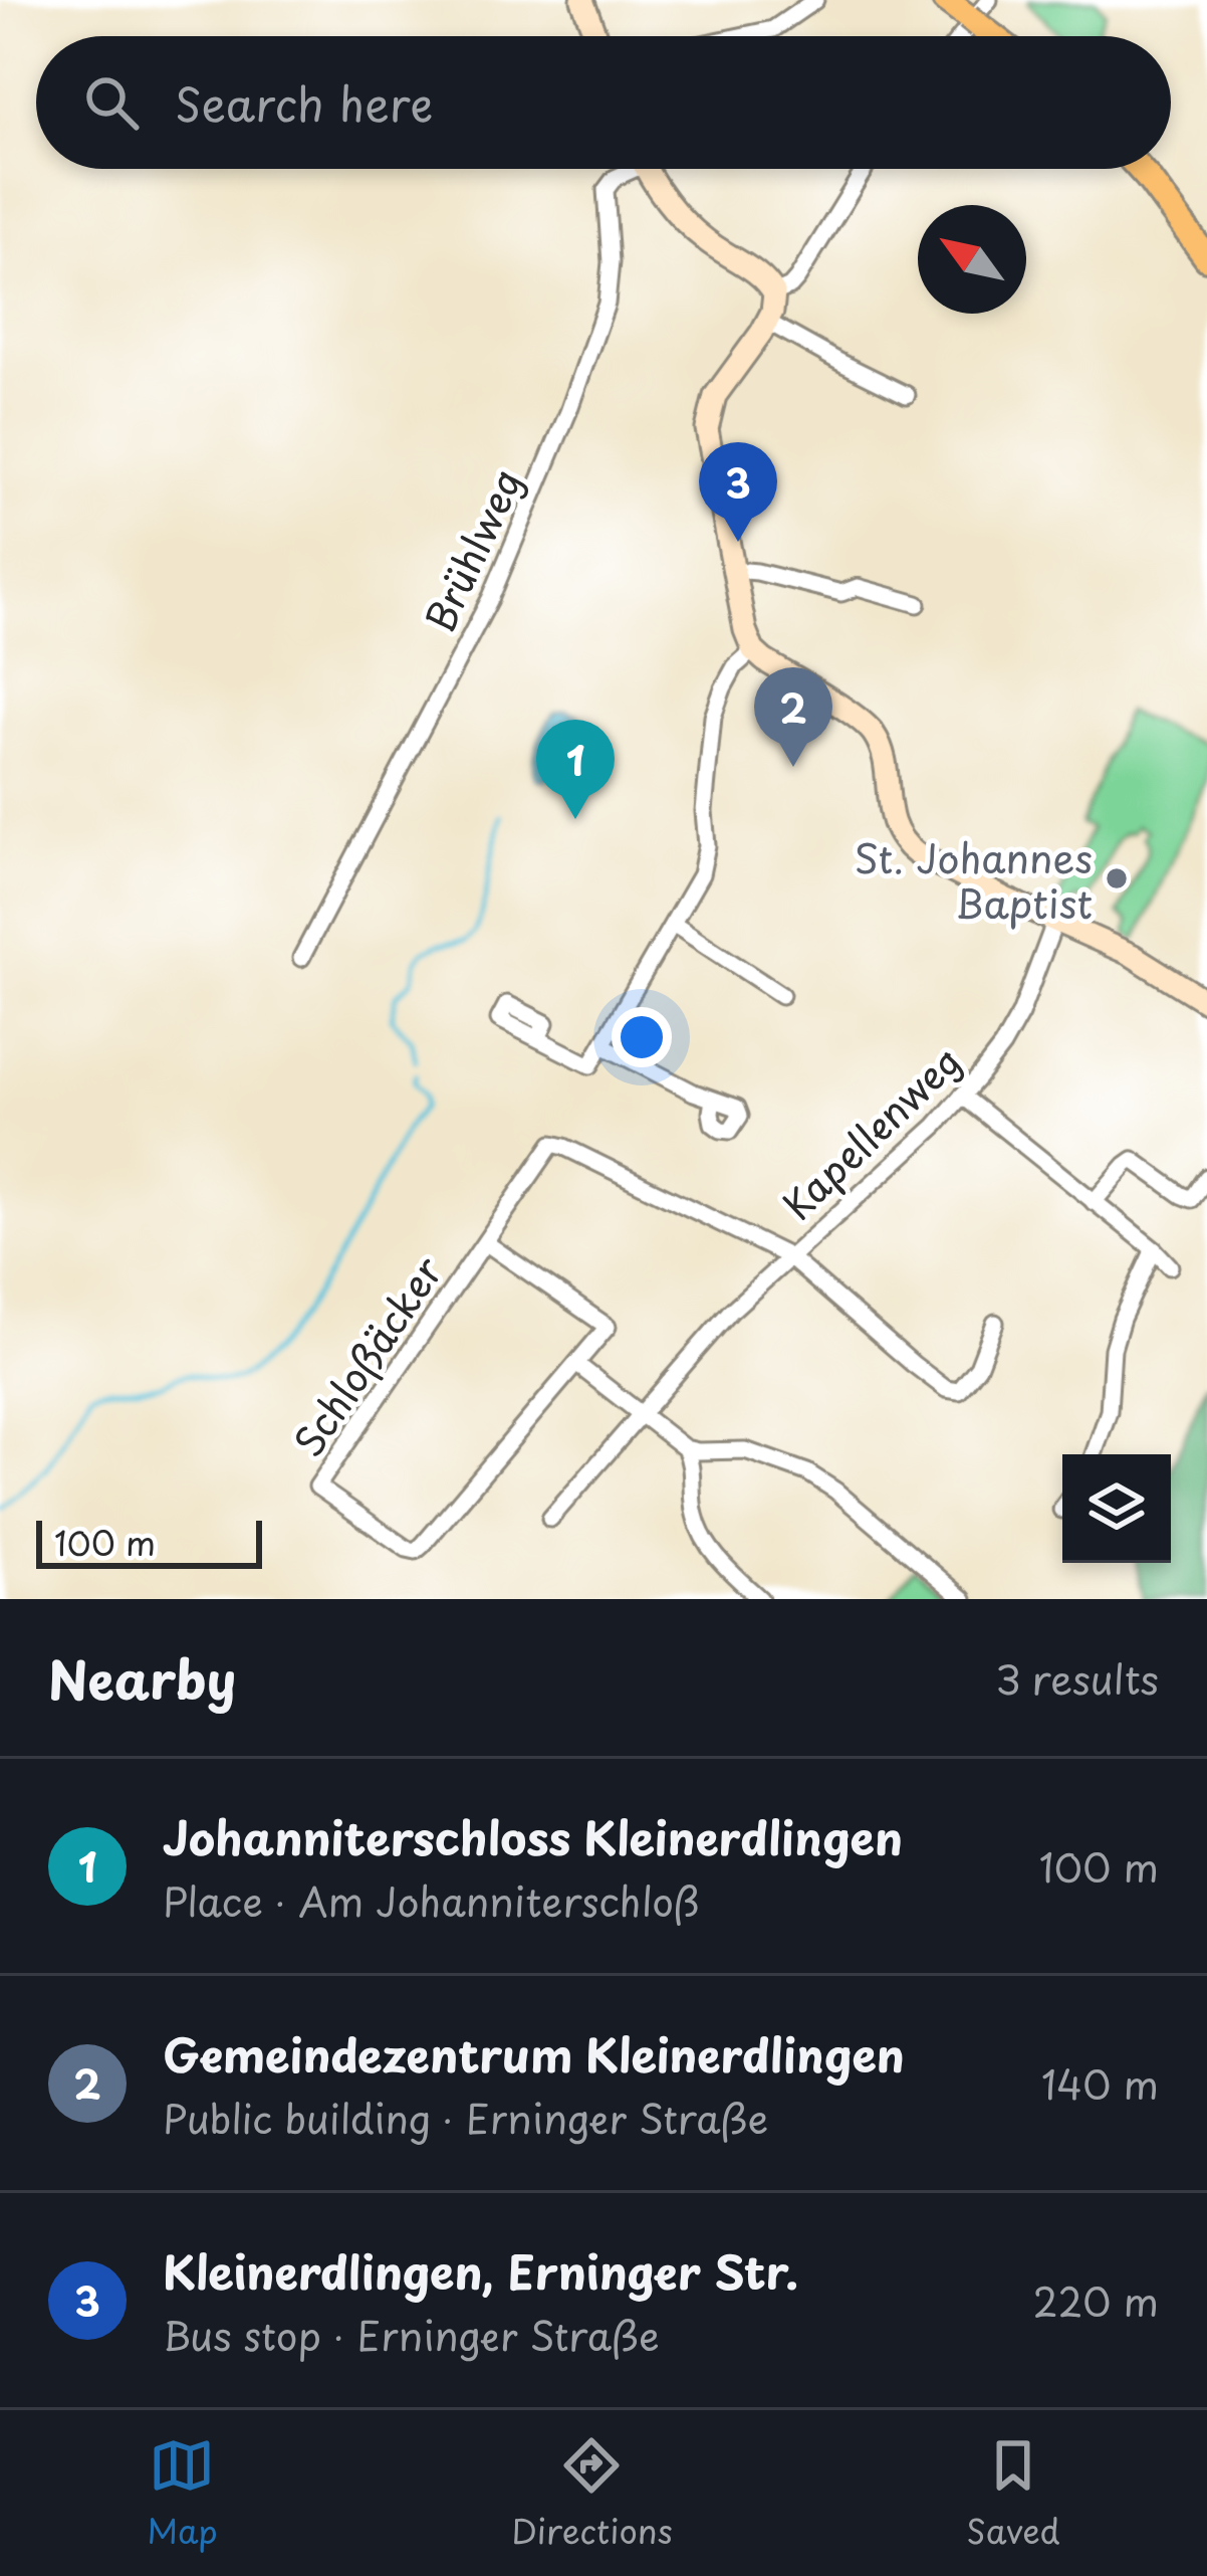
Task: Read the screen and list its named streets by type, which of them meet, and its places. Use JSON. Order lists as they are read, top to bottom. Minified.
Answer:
{"streets":{"street":["Brühlweg","Kapellenweg","Schloßäcker"]},"places":["St. Johannes Baptist"],"scale_bar":"100 m","north":"top left","page":{"search":"Search here","pins":["3","2","1"],"scale":"100 m","heading":["Nearby","3 results"],"list":[{"mark":"1","name":"Johanniterschloss Kleinerdlingen","note":"Place · Am Johanniterschloß","value":"100 m"},{"mark":"2","name":"Gemeindezentrum Kleinerdlingen","note":"Public building · Erninger Straße","value":"140 m"},{"mark":"3","name":"Kleinerdlingen, Erninger Str.","note":"Bus stop · Erninger Straße","value":"220 m"}],"nav":["Map","Directions","Saved"]}}
